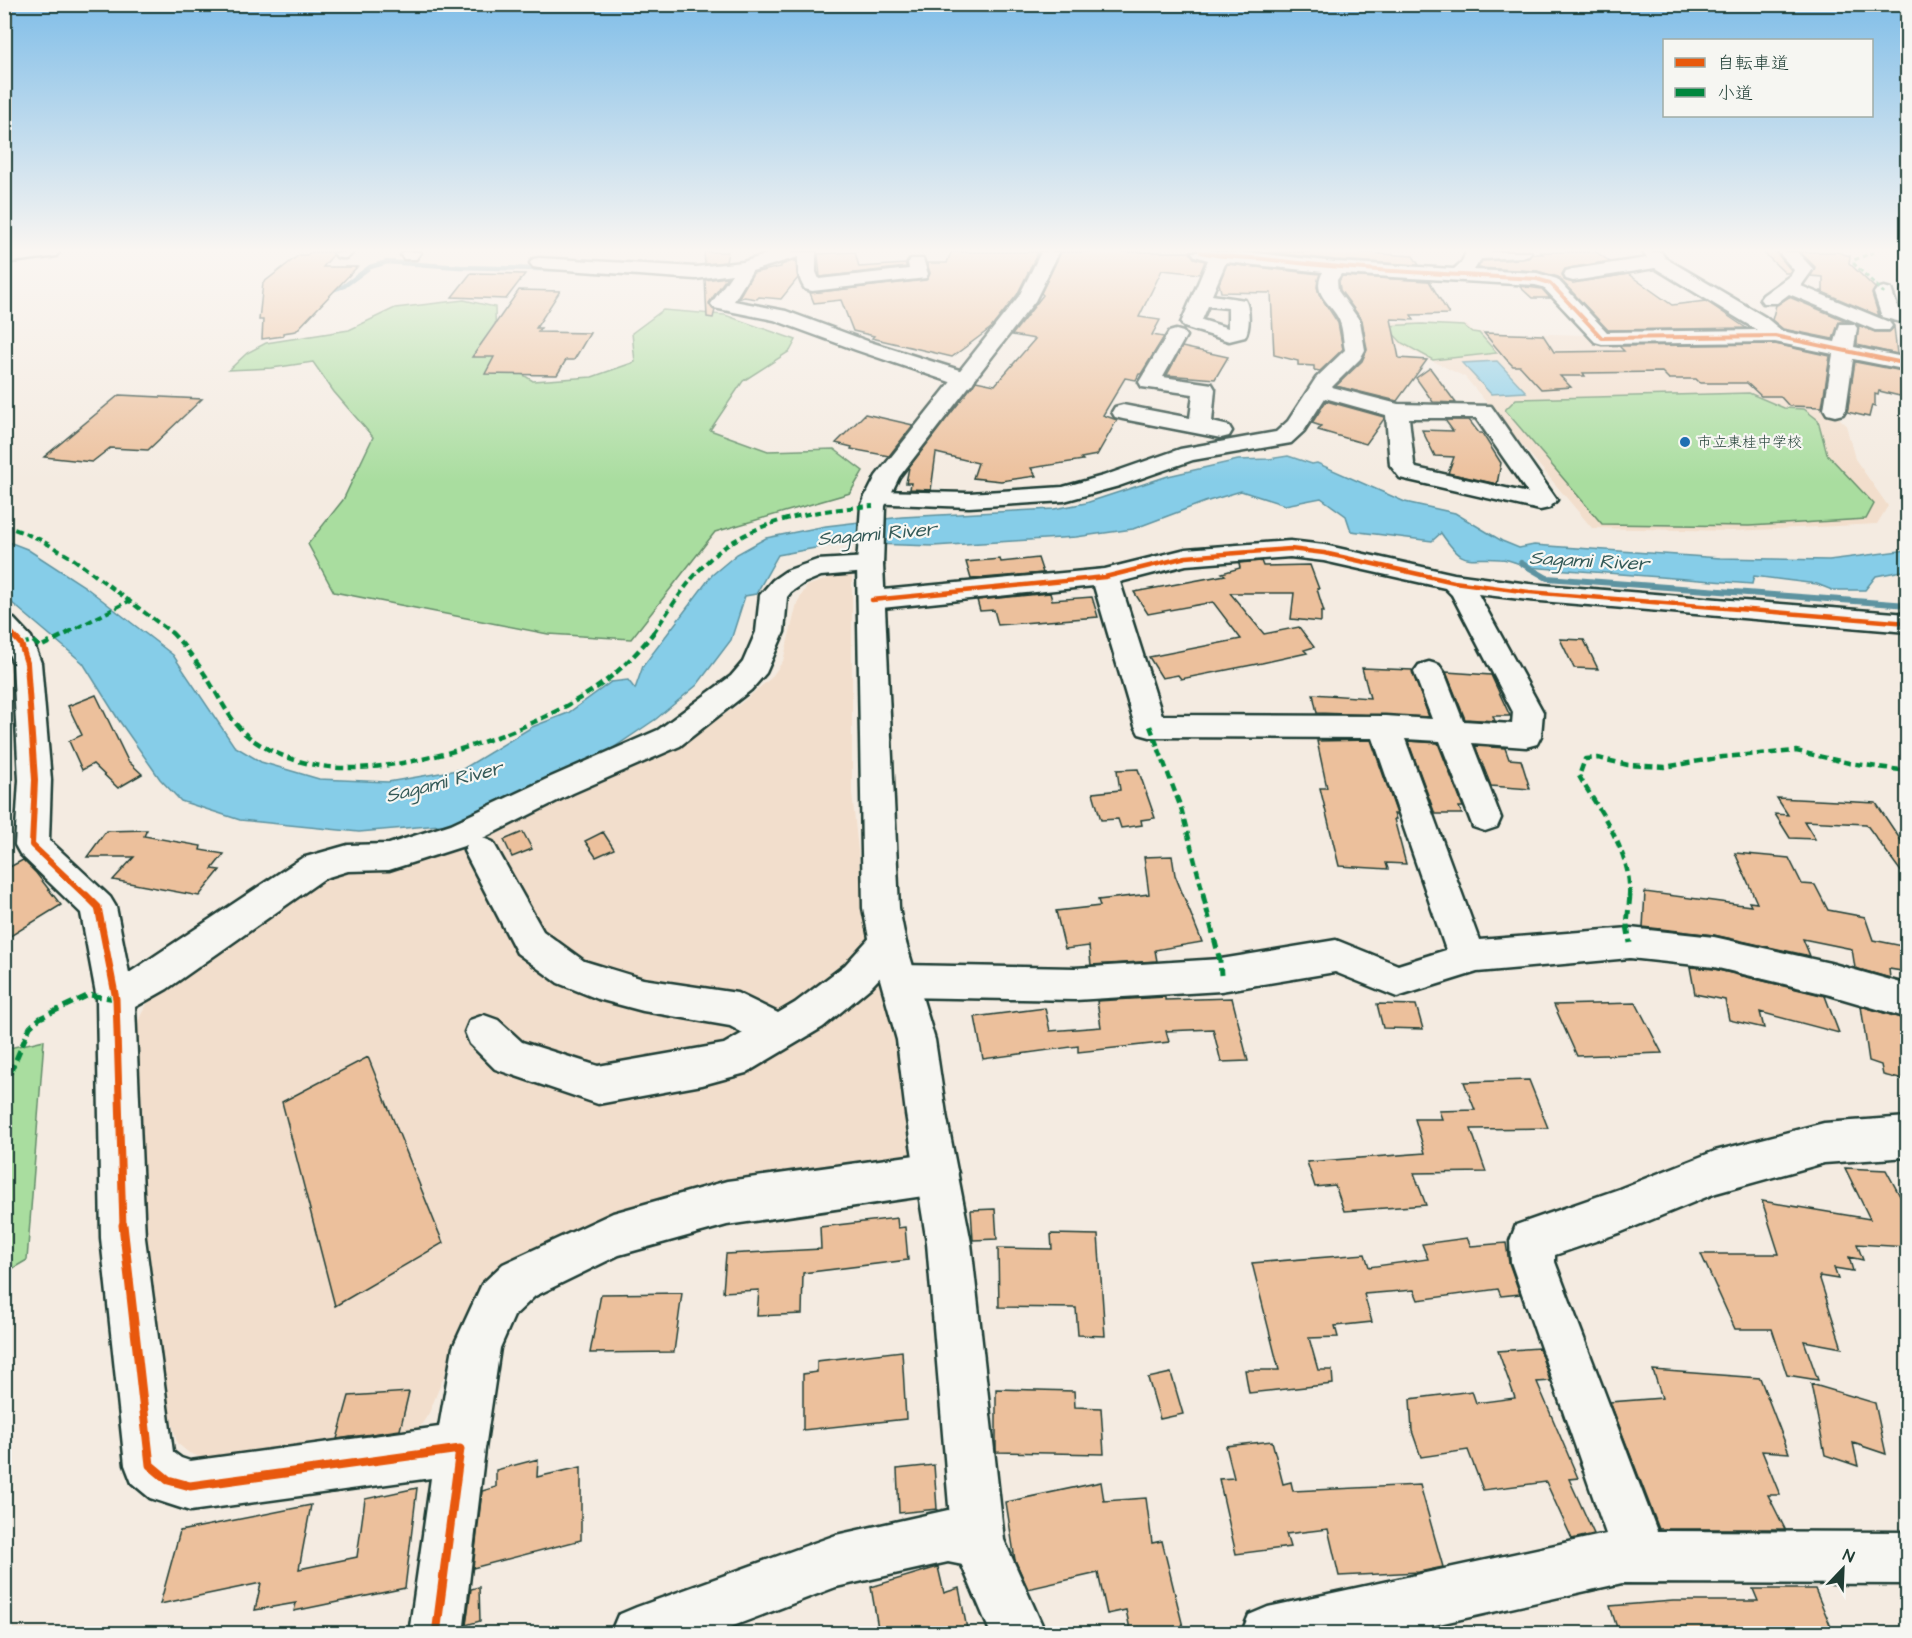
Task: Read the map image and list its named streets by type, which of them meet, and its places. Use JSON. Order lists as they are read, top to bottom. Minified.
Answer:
{"water":["Sagami River"],"places":["市立東桂中学校"],"legend":["自転車道","小道"],"north":"top right"}
